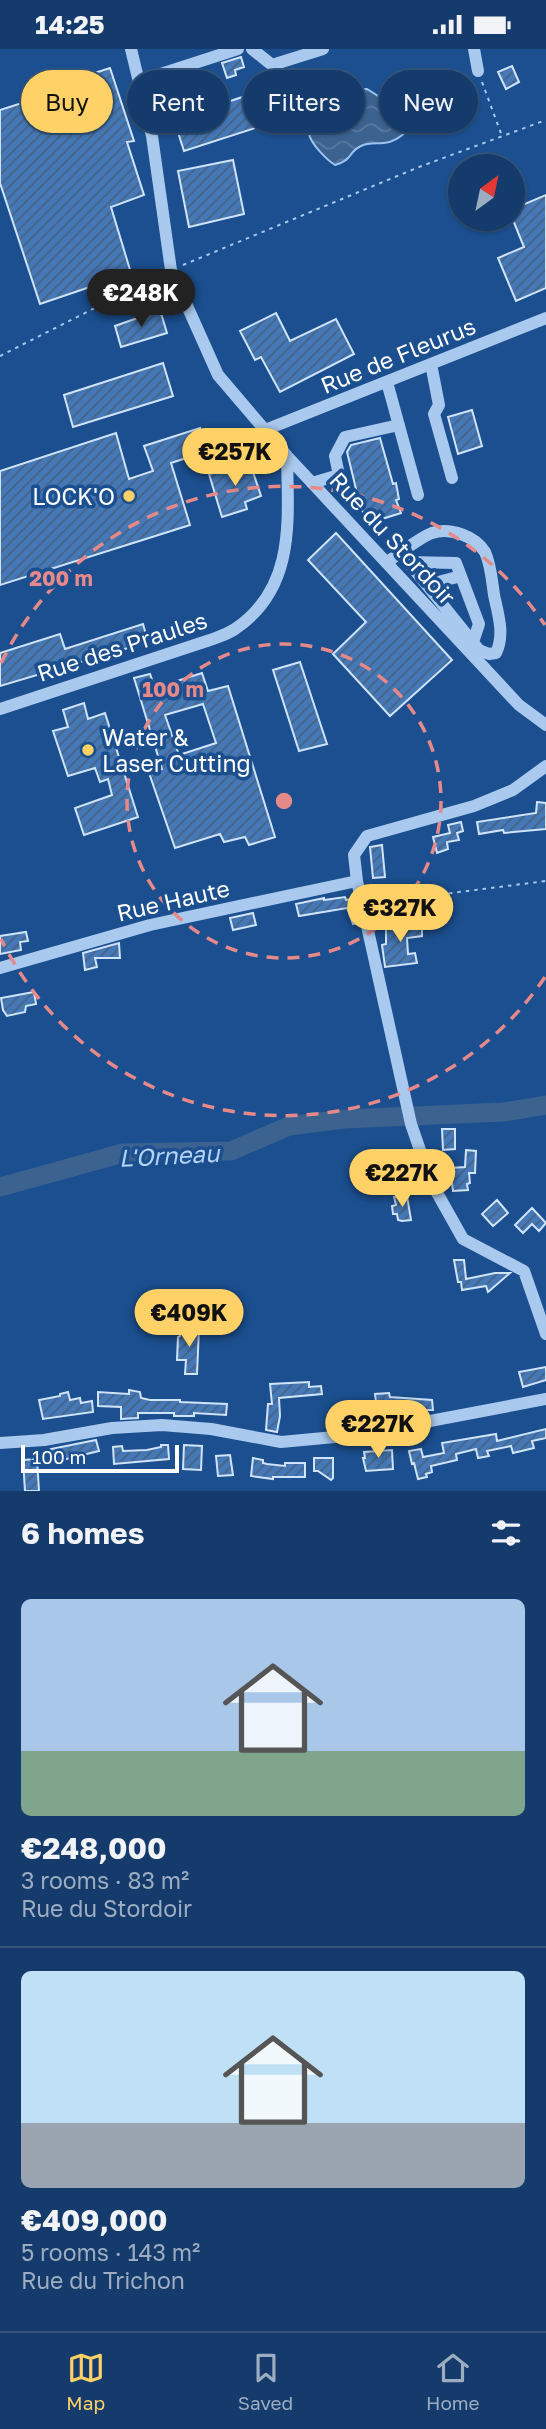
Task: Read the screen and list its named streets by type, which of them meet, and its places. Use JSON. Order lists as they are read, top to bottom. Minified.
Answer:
{"streets":{"street":["Rue de Fleurus","Rue du Stordoir","Rue des Praules","Rue Haute"]},"crossings":[["Rue de Fleurus","Rue du Stordoir"],["Rue du Stordoir","Rue des Praules"]],"water":["L'Orneau"],"places":["LOCK'O","Water & Laser Cutting"],"scale_bar":"100 m","north":"top right","page":{"status":"14:25","chip":["Buy","Rent","Filters","New"],"price":["€248K","€257K","€327K","€227K","€409K","€227K"],"scale":"100 m","heading":"6 homes","list":[{"name":"€248,000","note":"3 rooms · 83 m² · Rue du Stordoir"},{"name":"€409,000","note":"5 rooms · 143 m² · Rue du Trichon"}],"tabs":["Map","Saved","Home"]},"rings":["200 m","100 m"]}
